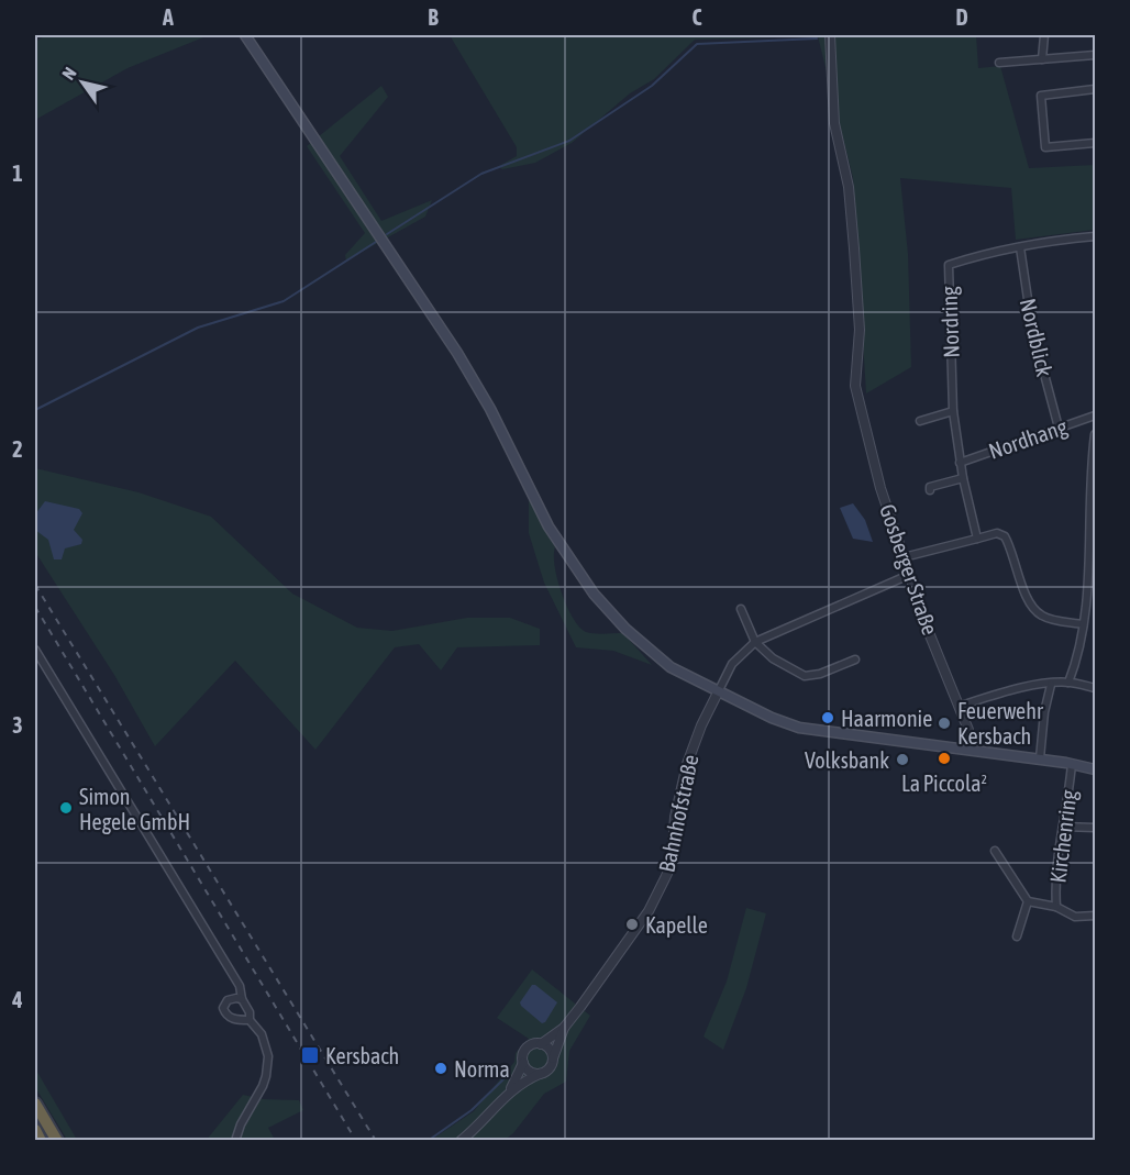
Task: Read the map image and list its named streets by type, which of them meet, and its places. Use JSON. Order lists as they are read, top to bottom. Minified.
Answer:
{"streets":{"street":["Nordring","Nordblick","Nordhang","Gosberger Straße","Bahnhofstraße","Kirchenring"]},"crossings":[["Nordring","Nordblick"],["Nordring","Nordhang"],["Nordblick","Nordhang"]],"places":{"other":["Haarmonie","Feuerwehr Kersbach","La Piccola²","Volksbank","Simon Hegele GmbH","Kapelle","Norma"],"transit":["Kersbach"]},"north":"top left","grid":{"columns":["A","B","C","D"],"rows":["1","2","3","4"]}}
